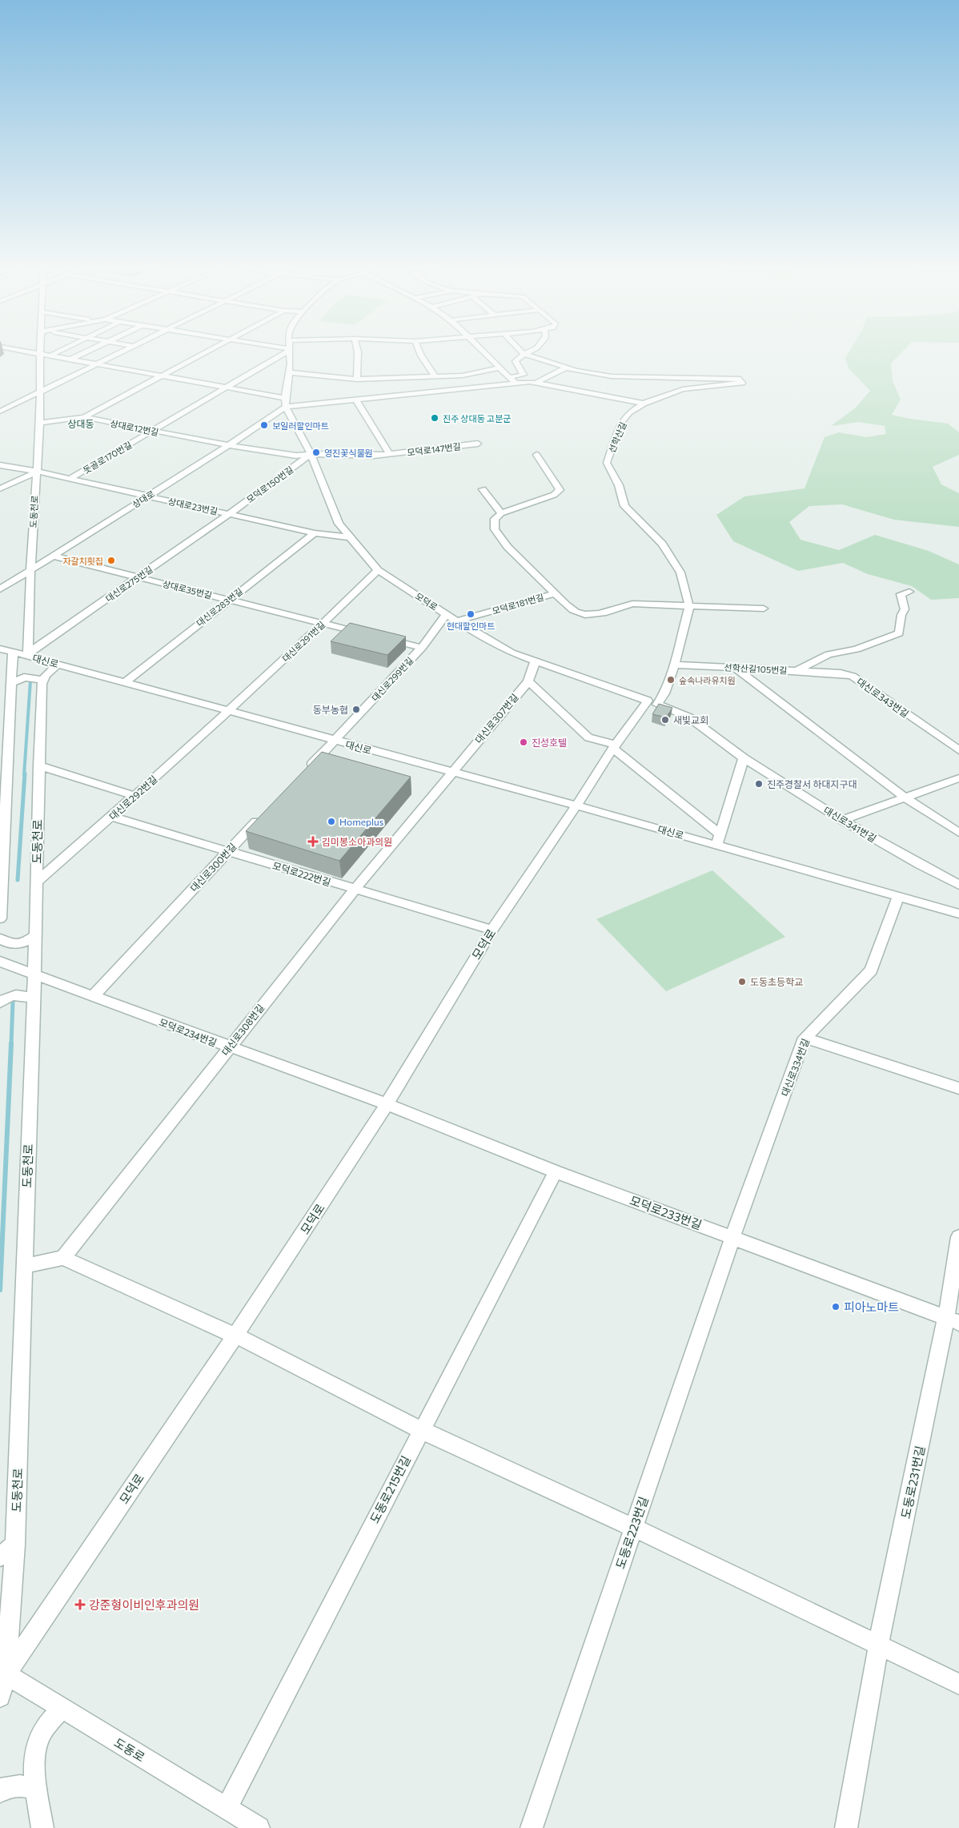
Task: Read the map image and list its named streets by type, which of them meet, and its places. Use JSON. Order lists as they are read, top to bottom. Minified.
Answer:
{"streets":{"street":["상대로12번길","선학산길","모덕로147번길","돗골로170번길","모덕로150번길","상대로","상대로23번길","도동천로","대신로275번길","상대로35번길","모덕로","모덕로181번길","대신로283번길","대신로291번길","대신로","선학산길105번길","대신로299번길","대신로343번길","대신로307번길","대신로292번길","대신로341번길","대신로300번길","모덕로222번길","대신로308번길","모덕로234번길","대신로334번길","모덕로233번길","도동로231번길","도동로215번길","도동로223번길","도동로"]},"crossings":[["상대로12번길","모덕로147번길"],["상대로12번길","돗골로170번길"],["상대로12번길","모덕로150번길"],["상대로12번길","상대로"],["상대로12번길","도동천로"],["상대로12번길","모덕로"],["선학산길","모덕로"],["선학산길","모덕로181번길"],["선학산길","선학산길105번길"],["선학산길","대신로341번길"],["모덕로147번길","모덕로150번길"],["모덕로147번길","모덕로"],["돗골로170번길","상대로23번길"],["모덕로150번길","상대로23번길"],["모덕로150번길","대신로275번길"],["모덕로150번길","모덕로"],["상대로","상대로23번길"],["상대로","도동천로"],["상대로","상대로35번길"],["상대로","모덕로"],["상대로23번길","도동천로"],["상대로23번길","대신로275번길"],["상대로23번길","모덕로"],["상대로23번길","대신로283번길"],["도동천로","대신로275번길"],["도동천로","모덕로"],["도동천로","대신로"],["도동천로","대신로292번길"],["도동천로","모덕로234번길"],["도동천로","도동로"],["대신로275번길","상대로35번길"],["대신로275번길","대신로"],["상대로35번길","대신로283번길"],["상대로35번길","대신로291번길"],["모덕로","모덕로181번길"],["모덕로","대신로291번길"],["모덕로","대신로"],["모덕로","대신로299번길"],["모덕로","대신로307번길"],["모덕로","대신로341번길"],["모덕로","모덕로222번길"],["모덕로","모덕로234번길"],["모덕로","모덕로233번길"],["모덕로","도동로"],["대신로283번길","대신로"],["대신로291번길","대신로"],["대신로291번길","대신로292번길"],["대신로","대신로299번길"],["대신로","대신로307번길"],["대신로","대신로292번길"],["대신로","대신로308번길"],["대신로","대신로334번길"],["선학산길105번길","대신로343번길"],["대신로307번길","대신로308번길"],["대신로292번길","모덕로222번길"],["대신로300번길","모덕로222번길"],["대신로300번길","모덕로234번길"],["모덕로222번길","대신로308번길"],["대신로308번길","모덕로234번길"],["모덕로234번길","모덕로233번길"],["대신로334번길","모덕로233번길"],["대신로334번길","도동로223번길"],["모덕로233번길","도동로231번길"],["모덕로233번길","도동로215번길"],["모덕로233번길","도동로223번길"],["도동로215번길","도동로"]],"districts":["상대동"],"places":{"other":["진주 상대동 고분군","보일러할인마트","영진꽃식물원","자갈치횟집","현대할인마트","숲속나라유치원","동부농협","새빛교회","진성호텔","진주경찰서 하대지구대","Homeplus","도동초등학교","피아노마트"],"health":["김미봉소아과의원","강준형이비인후과의원"]}}
